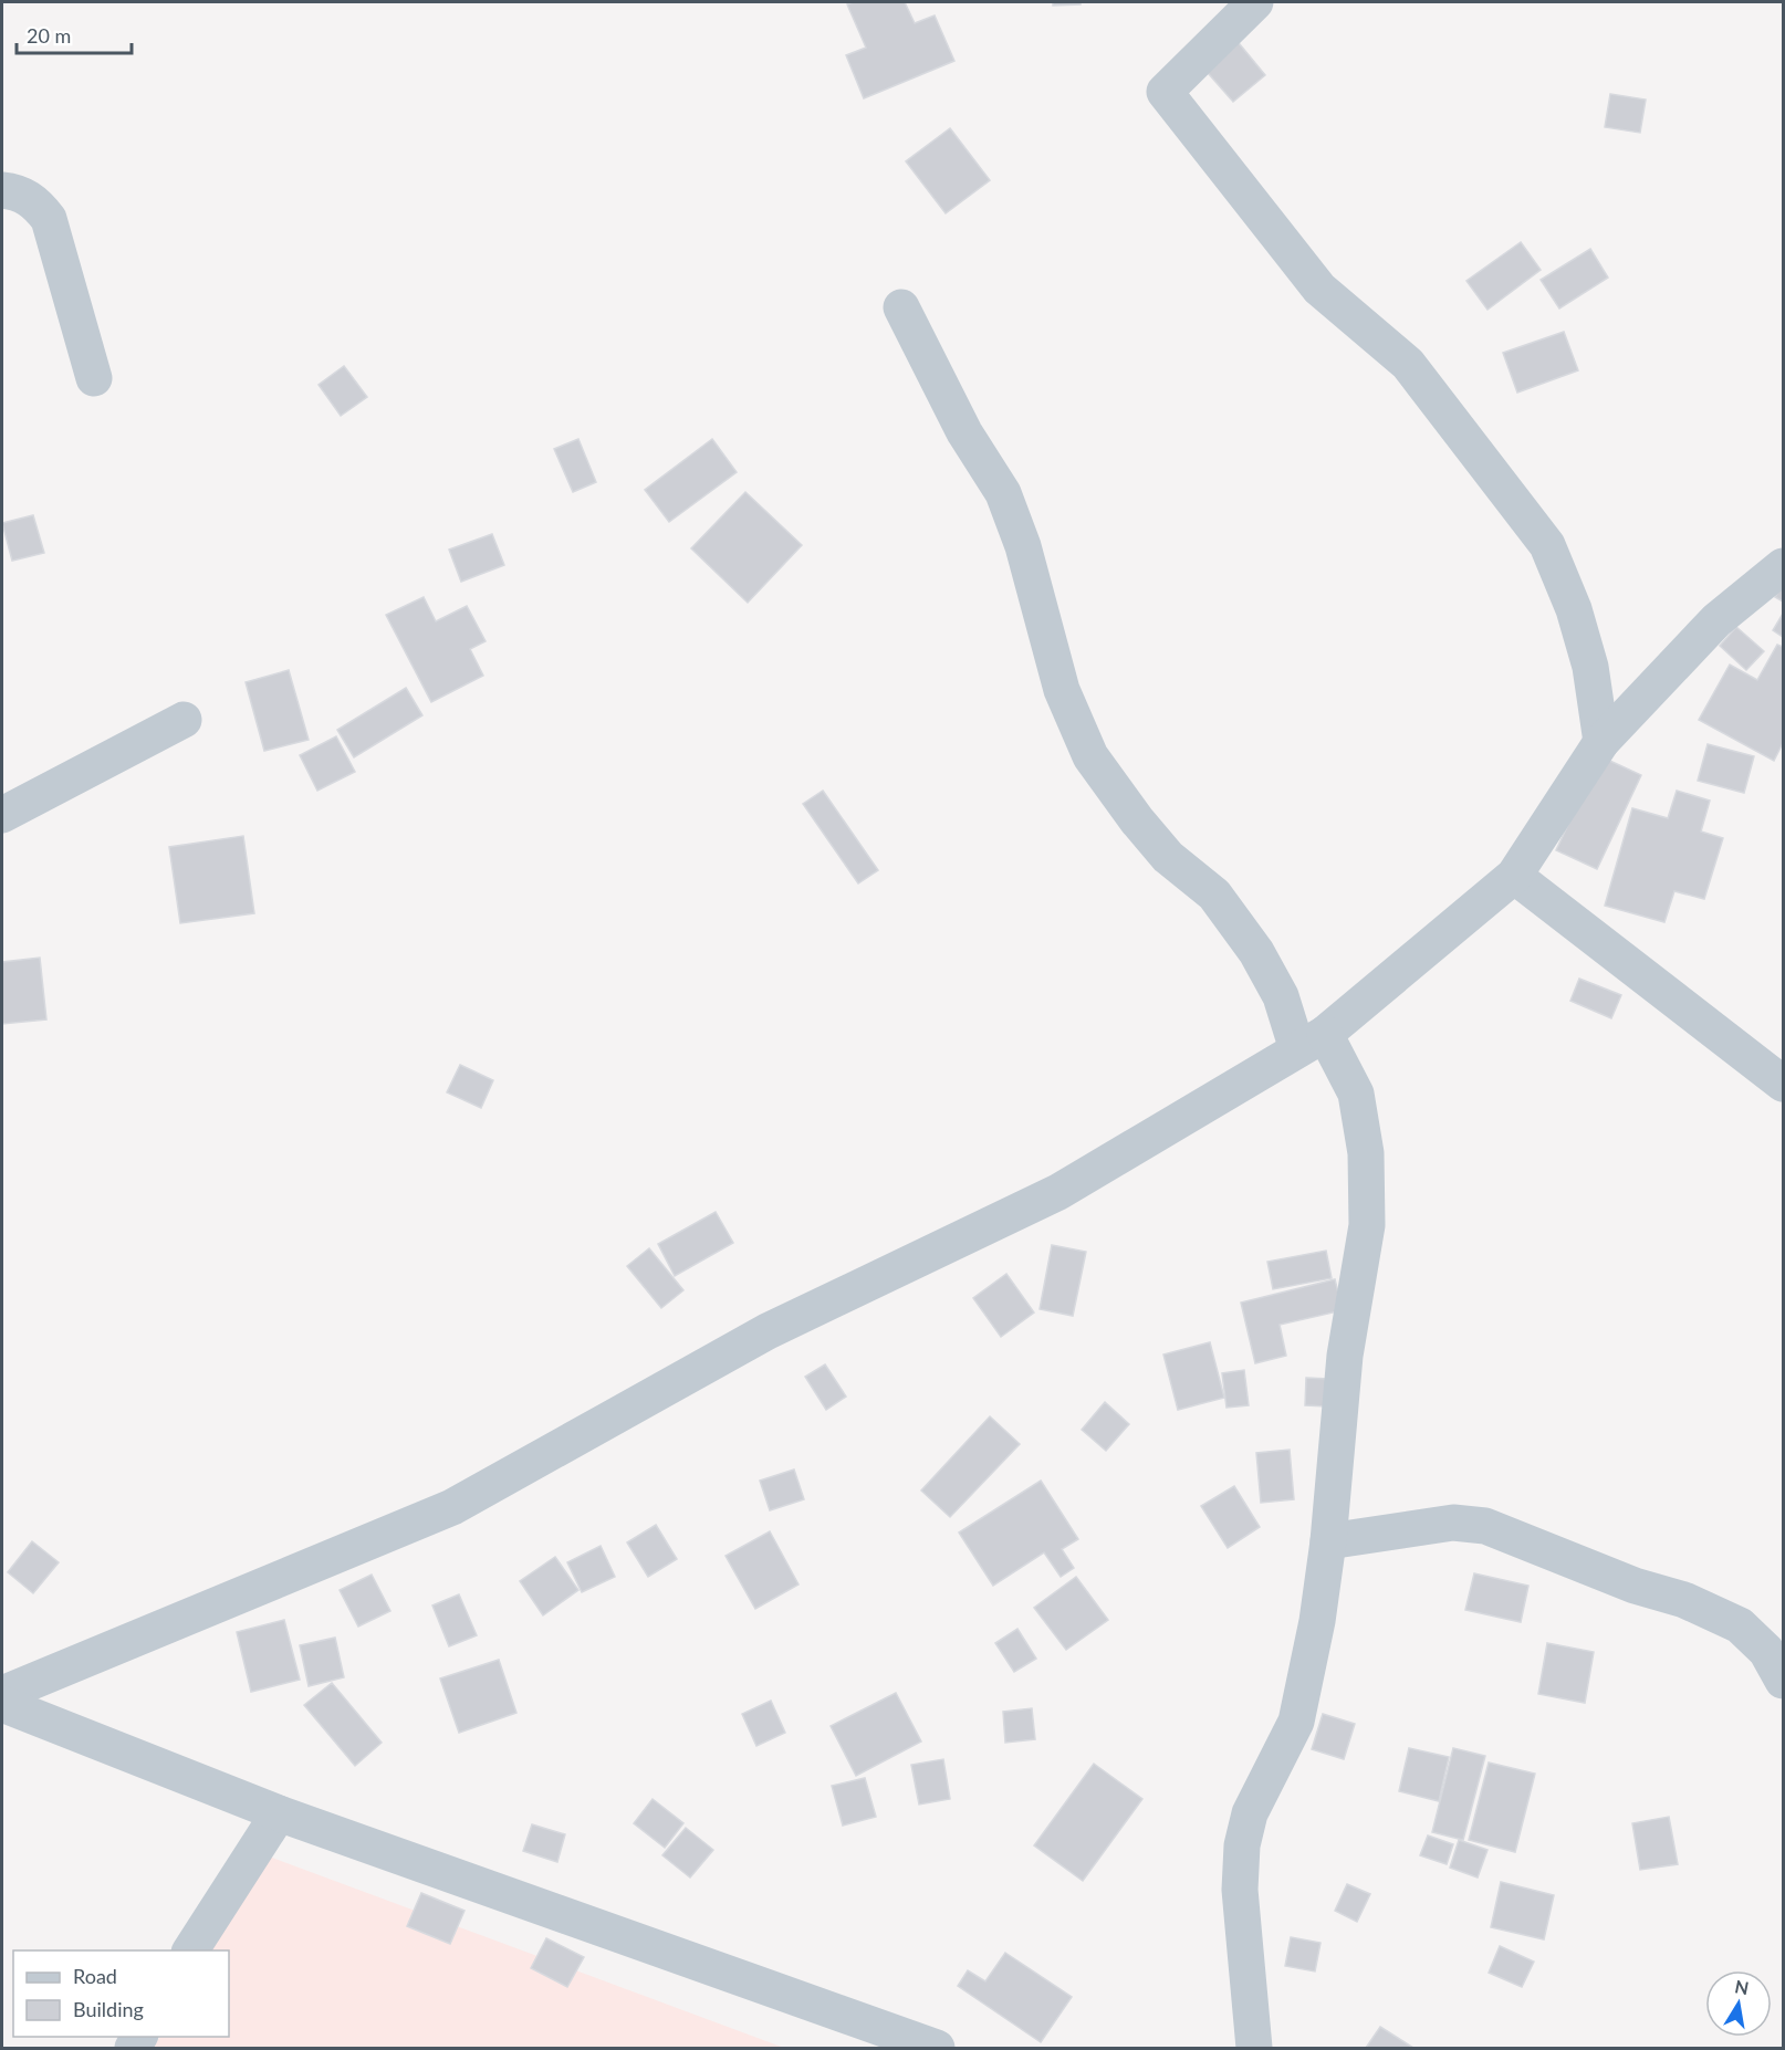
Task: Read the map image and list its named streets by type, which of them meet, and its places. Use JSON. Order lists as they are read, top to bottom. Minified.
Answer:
{"legend":["Road","Building"],"scale_bar":"20 m","north":"top"}
